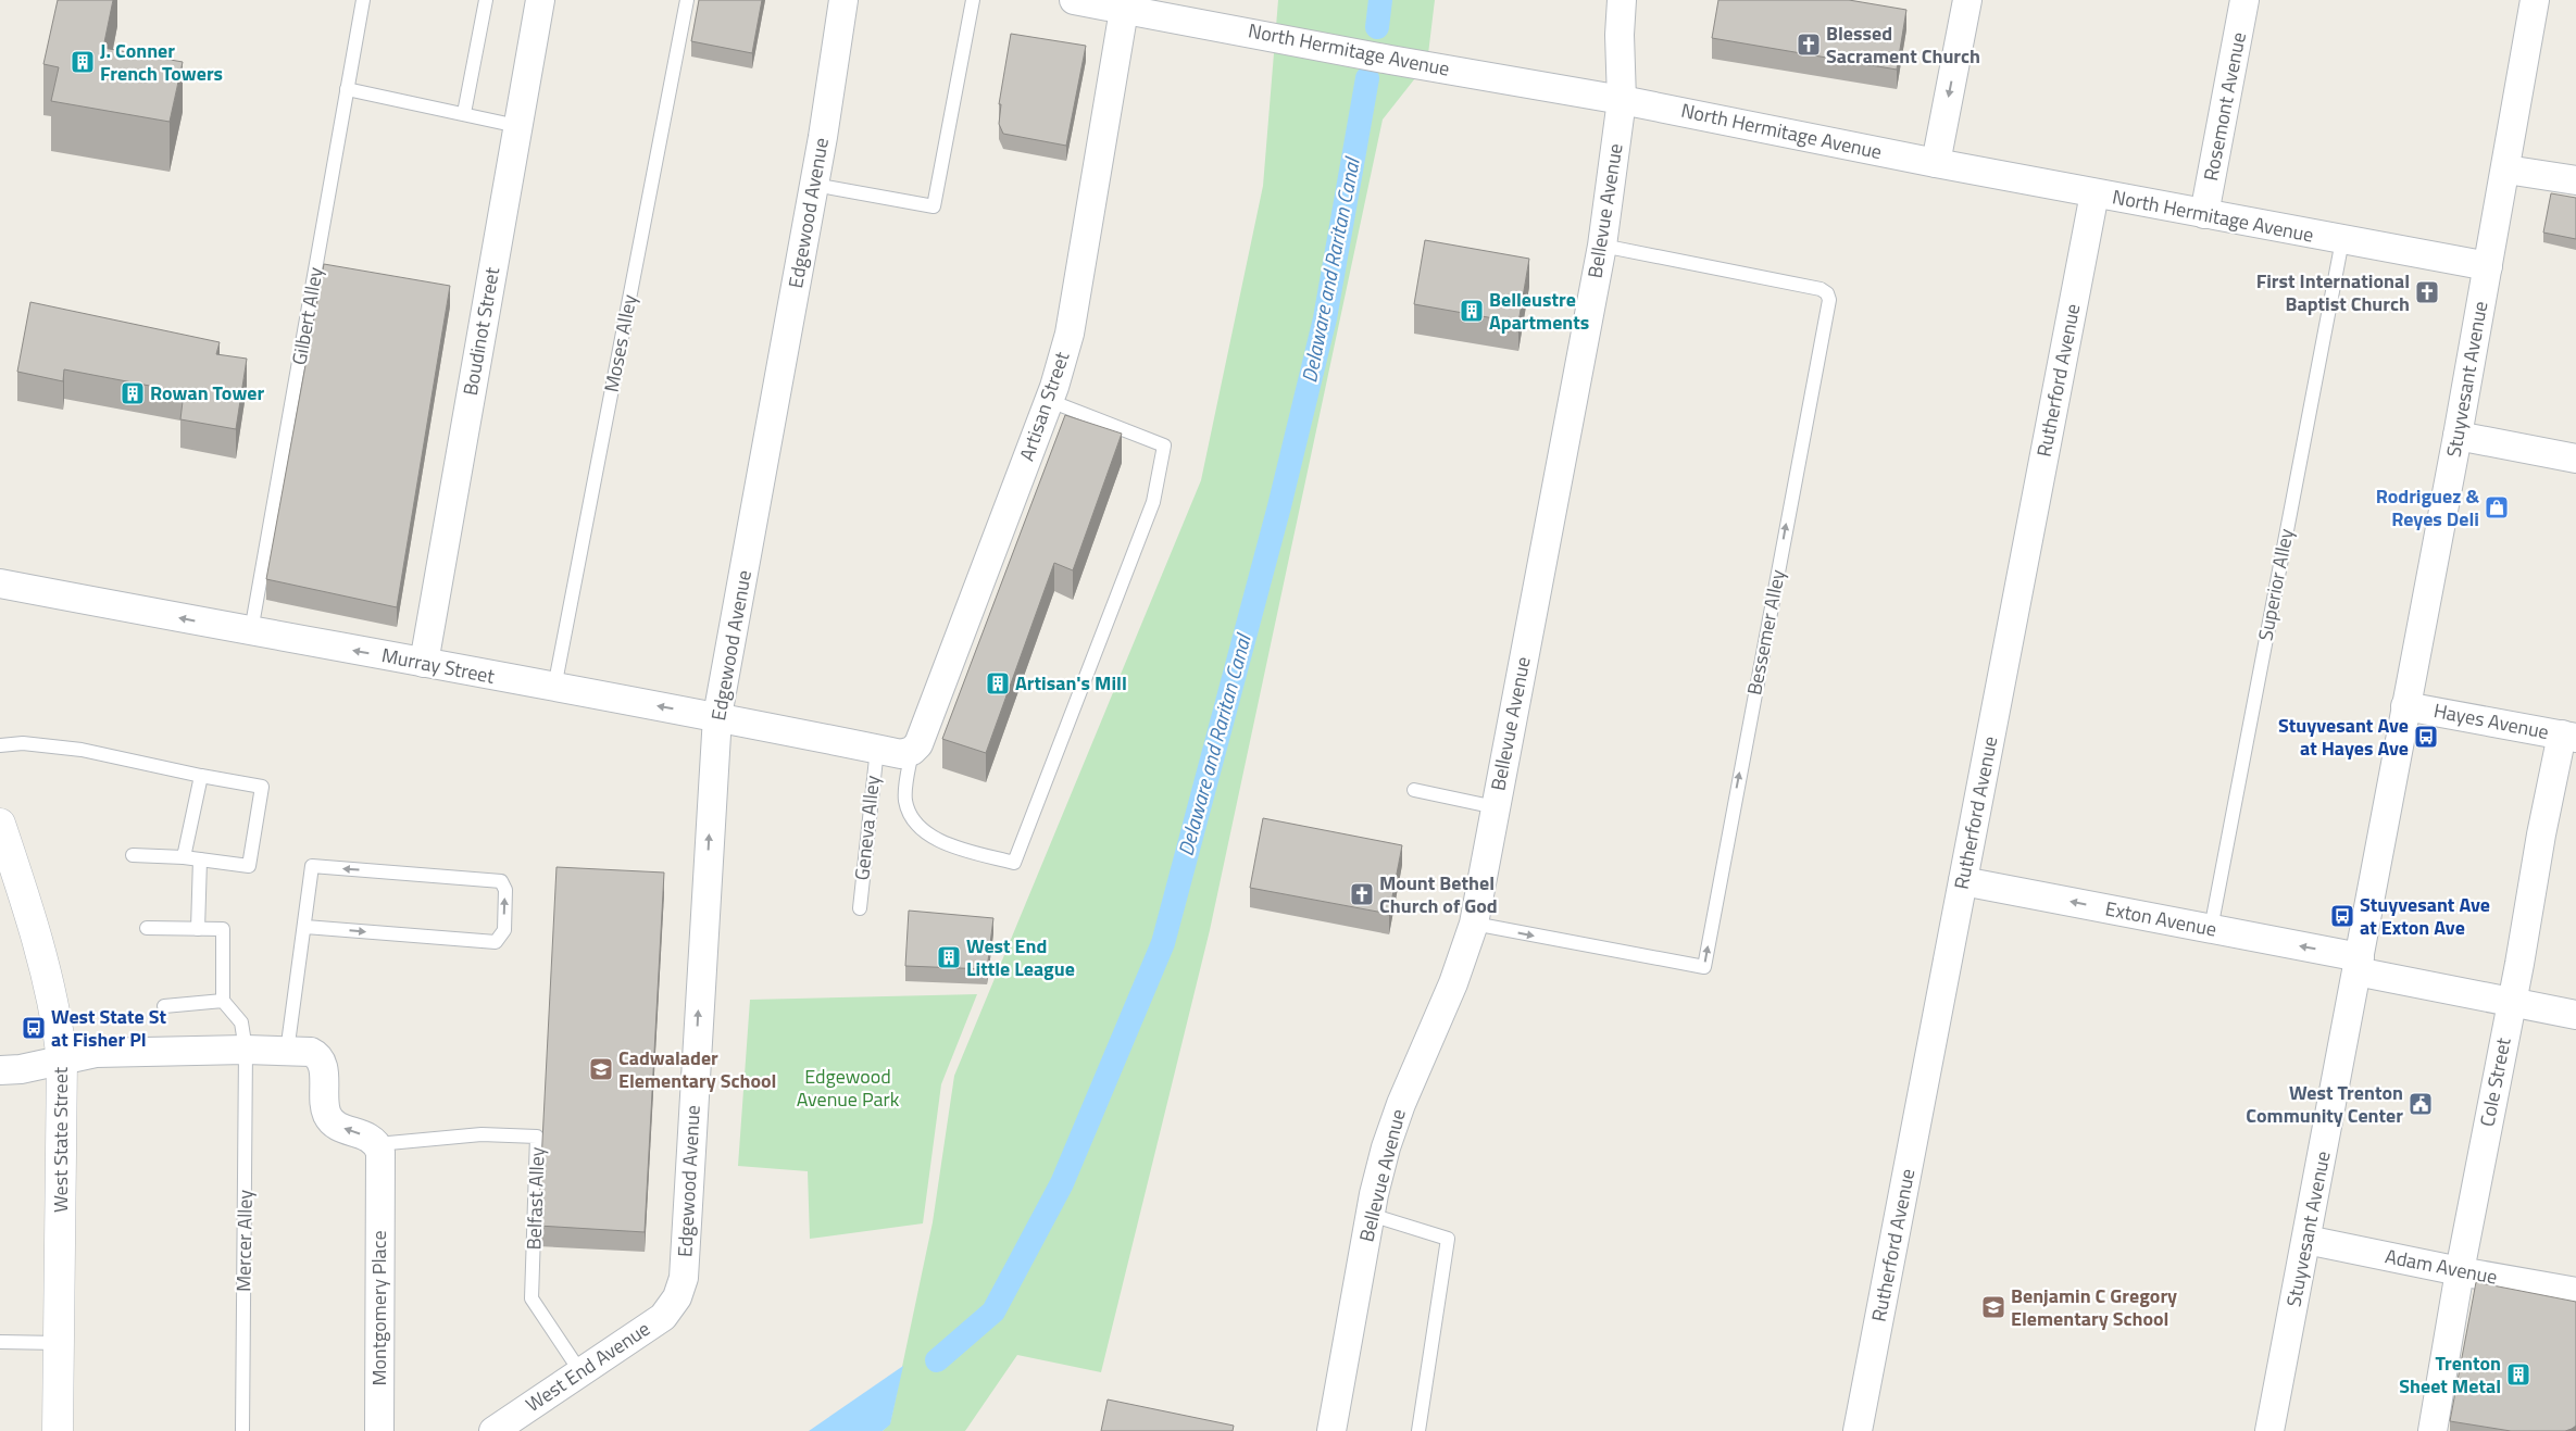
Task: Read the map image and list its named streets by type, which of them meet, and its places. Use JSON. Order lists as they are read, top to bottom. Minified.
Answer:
{"streets":{"street":["North Hermitage Avenue","Rosemont Avenue","Bellevue Avenue","Edgewood Avenue","Boudinot Street","Stuyvesant Avenue","Rutherford Avenue","Artisan Street","Murray Street","Hayes Avenue","Exton Avenue","Cole Street","West State Street","Adam Avenue","Montgomery Place","West End Avenue"],"lane":["Gilbert Alley","Moses Alley","Superior Alley","Bessemer Alley","Geneva Alley","Belfast Alley","Mercer Alley"]},"crossings":[["North Hermitage Avenue","Rosemont Avenue"],["North Hermitage Avenue","Bellevue Avenue"],["North Hermitage Avenue","Stuyvesant Avenue"],["North Hermitage Avenue","Rutherford Avenue"],["North Hermitage Avenue","Artisan Street"],["North Hermitage Avenue","Superior Alley"],["Bellevue Avenue","Bessemer Alley"],["Edgewood Avenue","Murray Street"],["Edgewood Avenue","West End Avenue"],["Gilbert Alley","Murray Street"],["Boudinot Street","Murray Street"],["Moses Alley","Murray Street"],["Stuyvesant Avenue","Hayes Avenue"],["Stuyvesant Avenue","Exton Avenue"],["Stuyvesant Avenue","Adam Avenue"],["Rutherford Avenue","Exton Avenue"],["Superior Alley","Exton Avenue"],["Murray Street","Geneva Alley"],["Hayes Avenue","Cole Street"],["Exton Avenue","Cole Street"],["Cole Street","Adam Avenue"],["Belfast Alley","Montgomery Place"],["Belfast Alley","West End Avenue"]],"one_way":["Edgewood Avenue","Murray Street","Exton Avenue"],"water":["Delaware and Raritan Canal"],"parks":["Edgewood Avenue Park"],"places":{"church":["Blessed Sacrament Church","First International Baptist Church","Mount Bethel Church of God"],"building":["J. Conner French Towers","Belleustre Apartments","Rowan Tower","Artisan's Mill","West End Little League","Trenton Sheet Metal"],"shop":["Rodriguez & Reyes Deli"],"bus stop":["Stuyvesant Ave at Hayes Ave","Stuyvesant Ave at Exton Ave","West State St at Fisher Pl"],"school or university":["Cadwalader Elementary School","Benjamin C Gregory Elementary School"],"public building":["West Trenton Community Center"]}}
